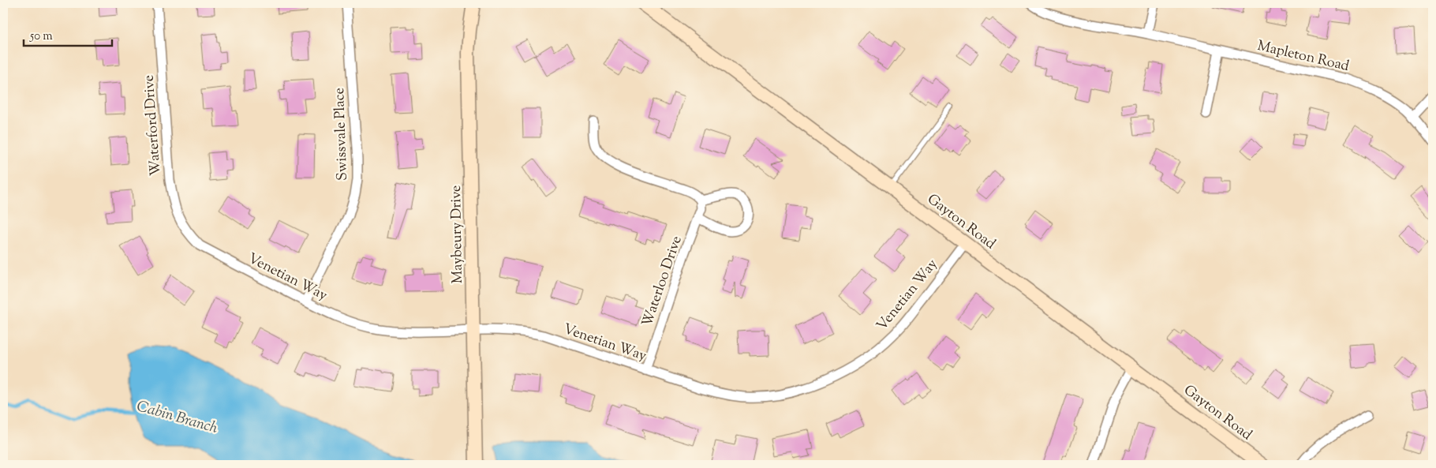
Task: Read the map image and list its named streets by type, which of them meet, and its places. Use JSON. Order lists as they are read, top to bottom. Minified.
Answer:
{"streets":{"street":["Mapleton Road","Waterford Drive","Swissvale Place","Gayton Road","Maybeury Drive","Venetian Way","Waterloo Drive"]},"crossings":[["Waterford Drive","Venetian Way"],["Swissvale Place","Venetian Way"],["Gayton Road","Venetian Way"],["Maybeury Drive","Venetian Way"],["Venetian Way","Waterloo Drive"]],"water":["Cabin Branch"],"scale_bar":"50 m"}
